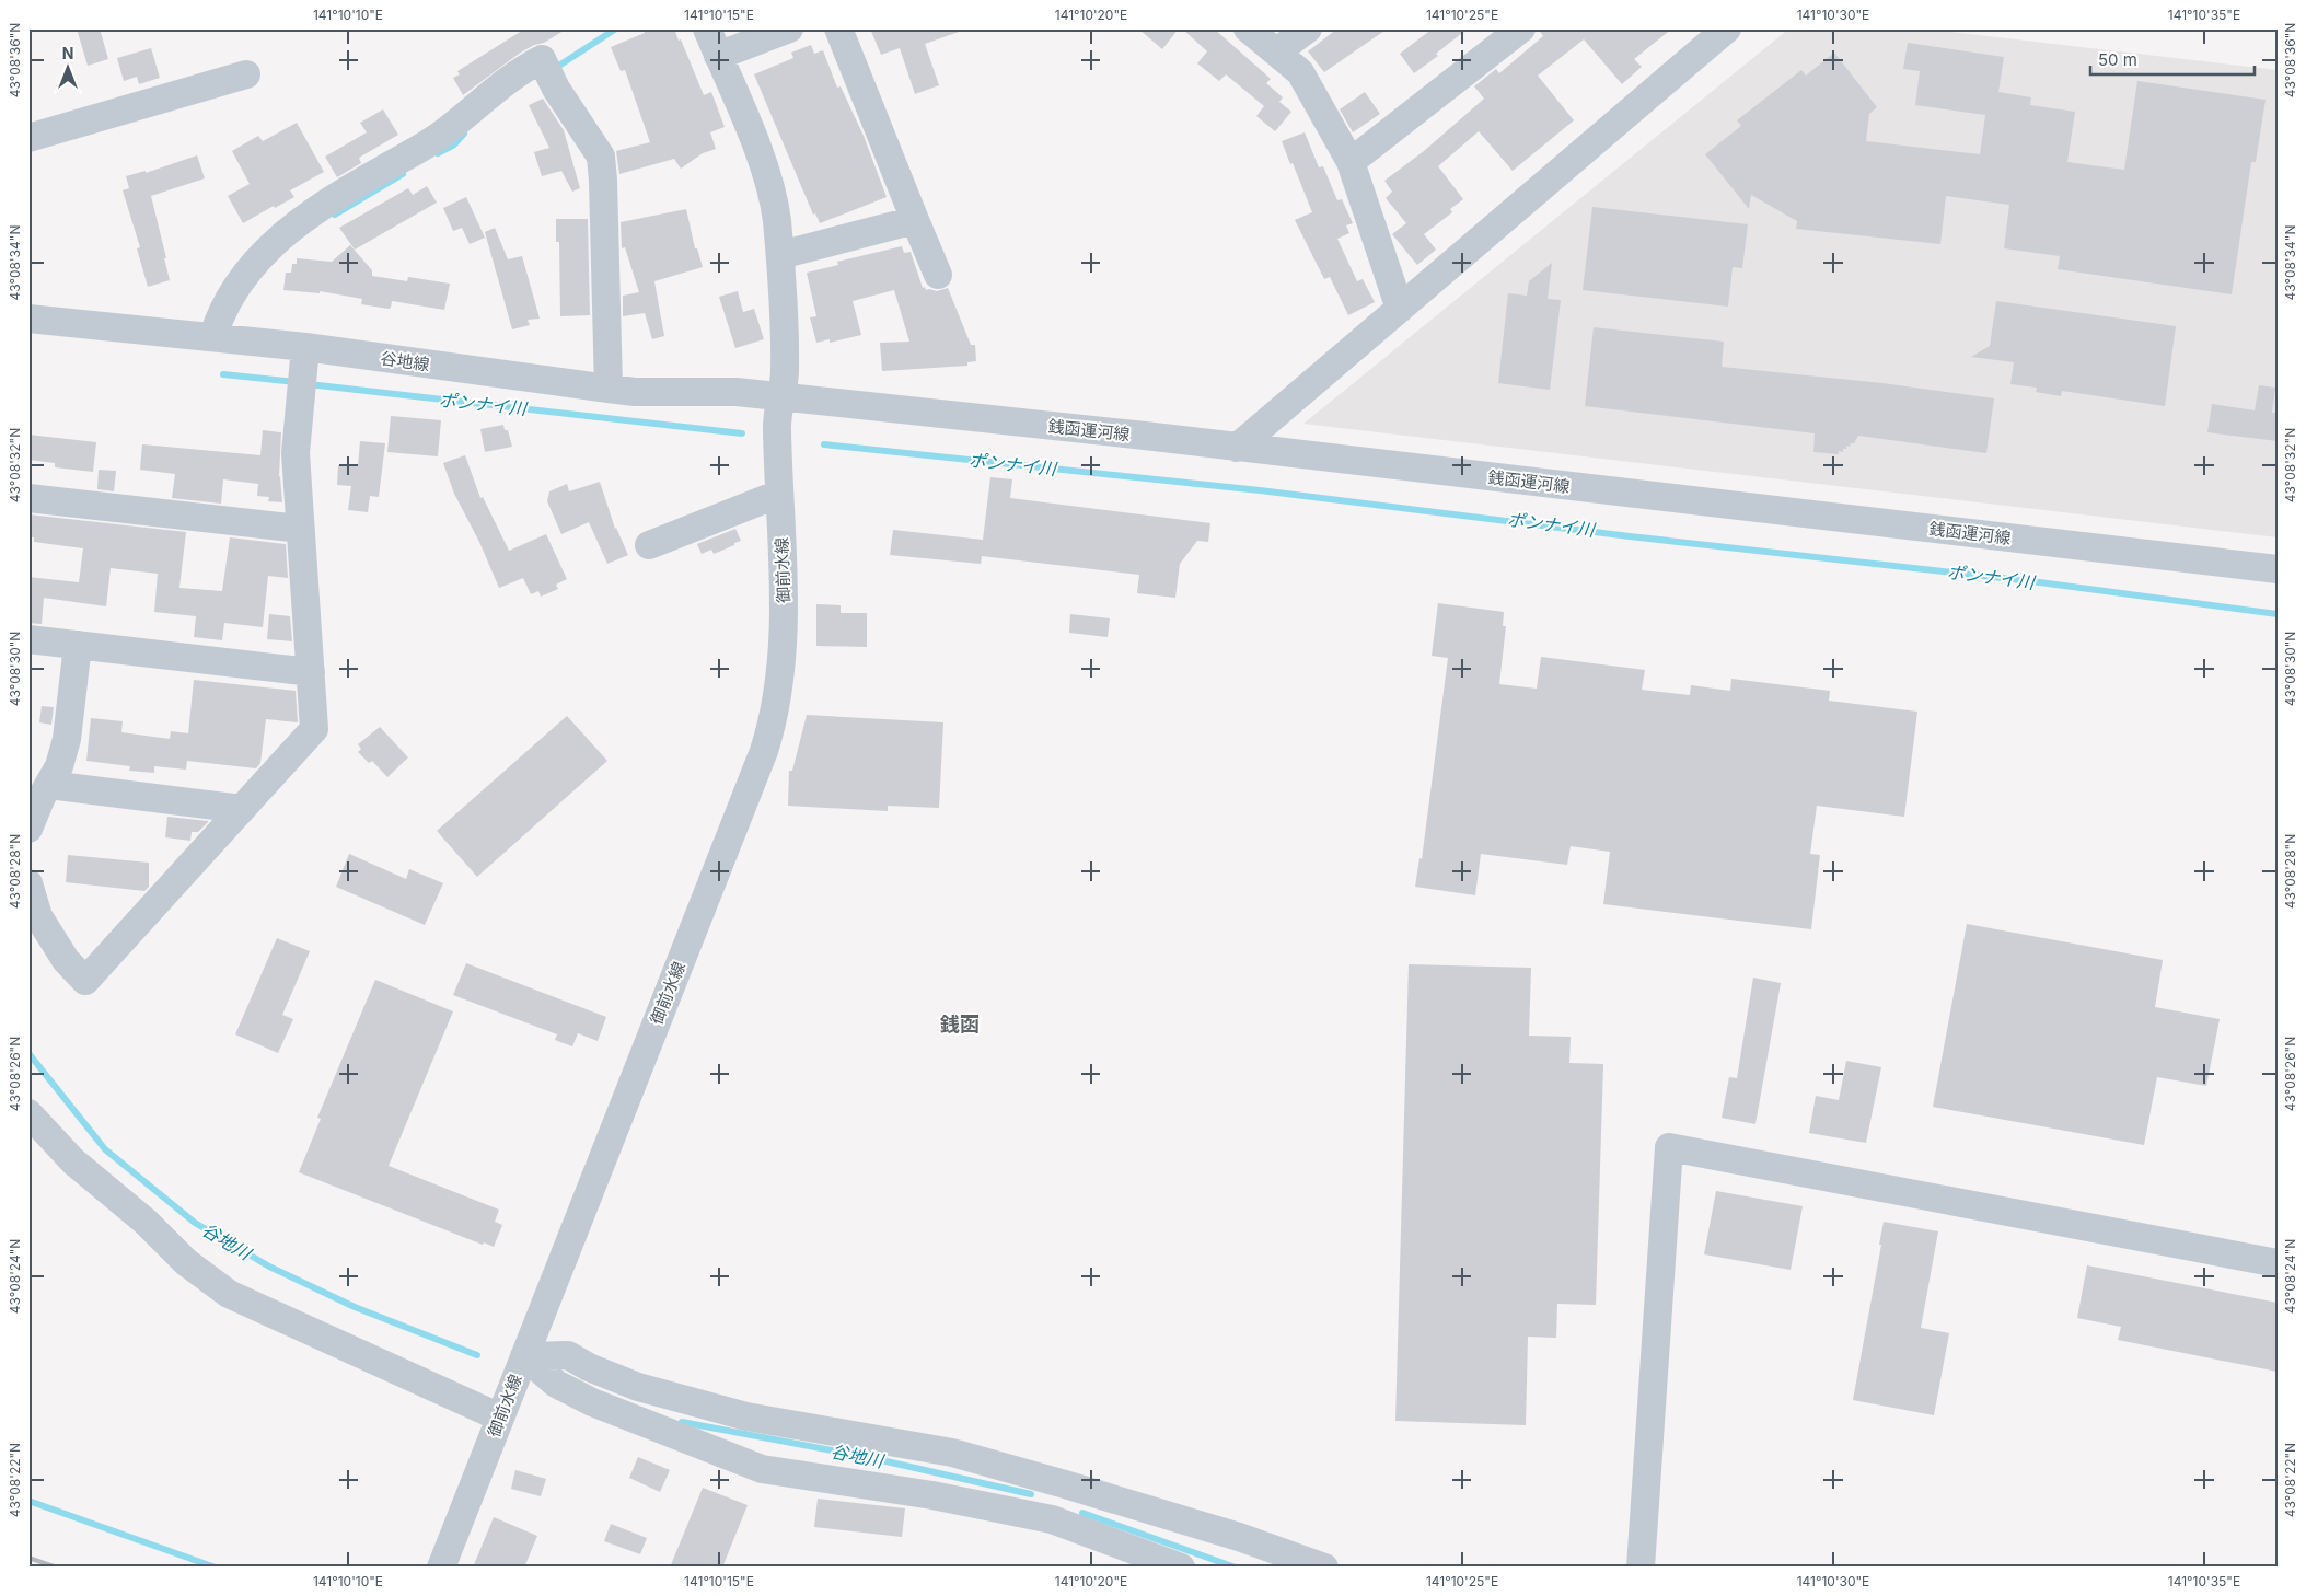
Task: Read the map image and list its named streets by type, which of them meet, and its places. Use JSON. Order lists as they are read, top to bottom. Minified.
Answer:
{"streets":{"street":["谷地線","銭函運河線","御前水線"]},"crossings":[["谷地線","銭函運河線"],["谷地線","御前水線"],["銭函運河線","御前水線"]],"districts":["銭函"],"water":["ポンナイ川","谷地川"],"scale_bar":"50 m","north":"top","coordinates":["141°10'10\"E","141°10'15\"E","141°10'20\"E","141°10'25\"E","141°10'30\"E","141°10'35\"E","43°08'36\"N","43°08'34\"N","43°08'32\"N","43°08'30\"N","43°08'28\"N","43°08'26\"N","43°08'24\"N","43°08'22\"N"]}
